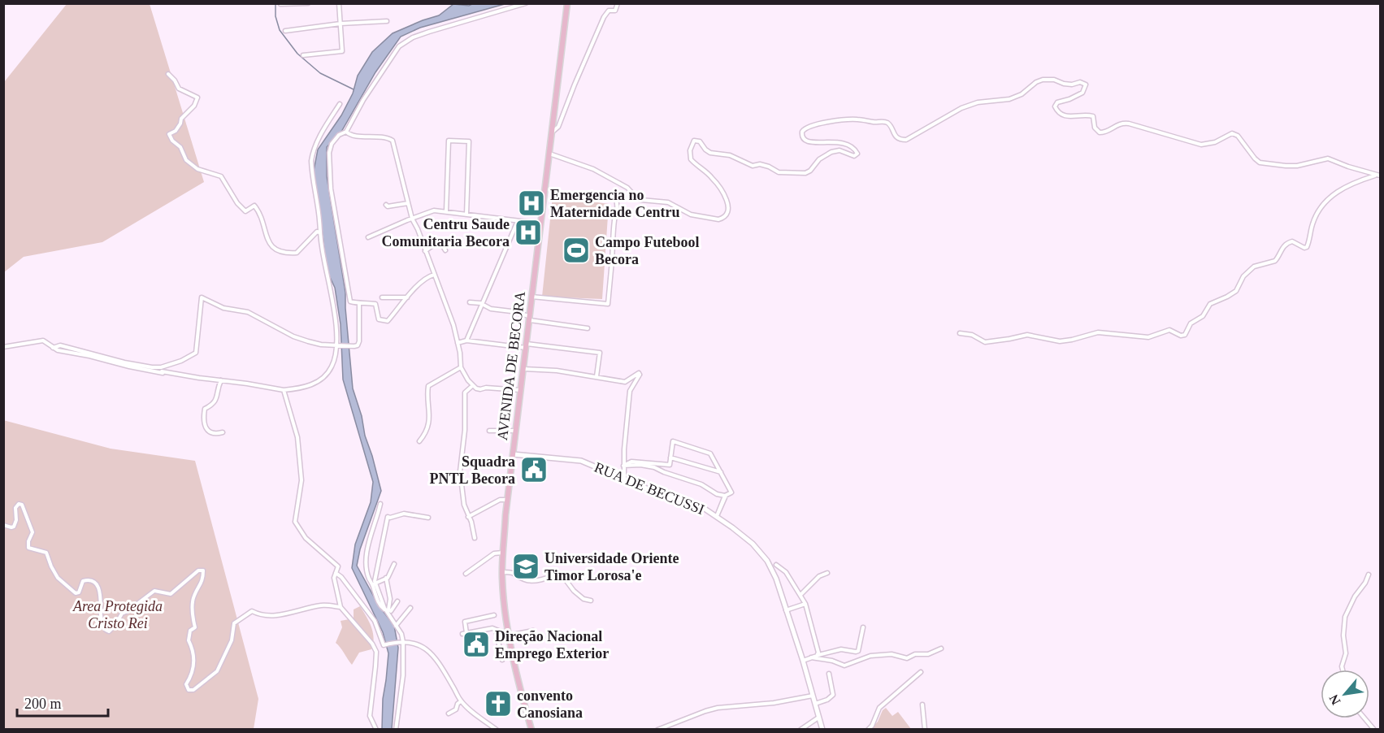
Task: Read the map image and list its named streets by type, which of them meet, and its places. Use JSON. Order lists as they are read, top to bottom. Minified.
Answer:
{"streets":{"main road":["AVENIDA DE BECORA"],"street":["RUA DE BECUSSI"]},"crossings":[["AVENIDA DE BECORA","RUA DE BECUSSI"]],"parks":["Area Protegida Cristo Rei"],"places":{"hospital":["Emergencia no Maternidade Centru","Centru Saude Comunitaria Becora"],"sports":["Campo Futebool Becora"],"public building":["Squadra PNTL Becora","Direção Nacional Emprego Exterior"],"school or university":["Universidade Oriente Timor Lorosa'e"],"church":["convento Canosiana"]},"scale_bar":"200 m","north":"bottom left"}
